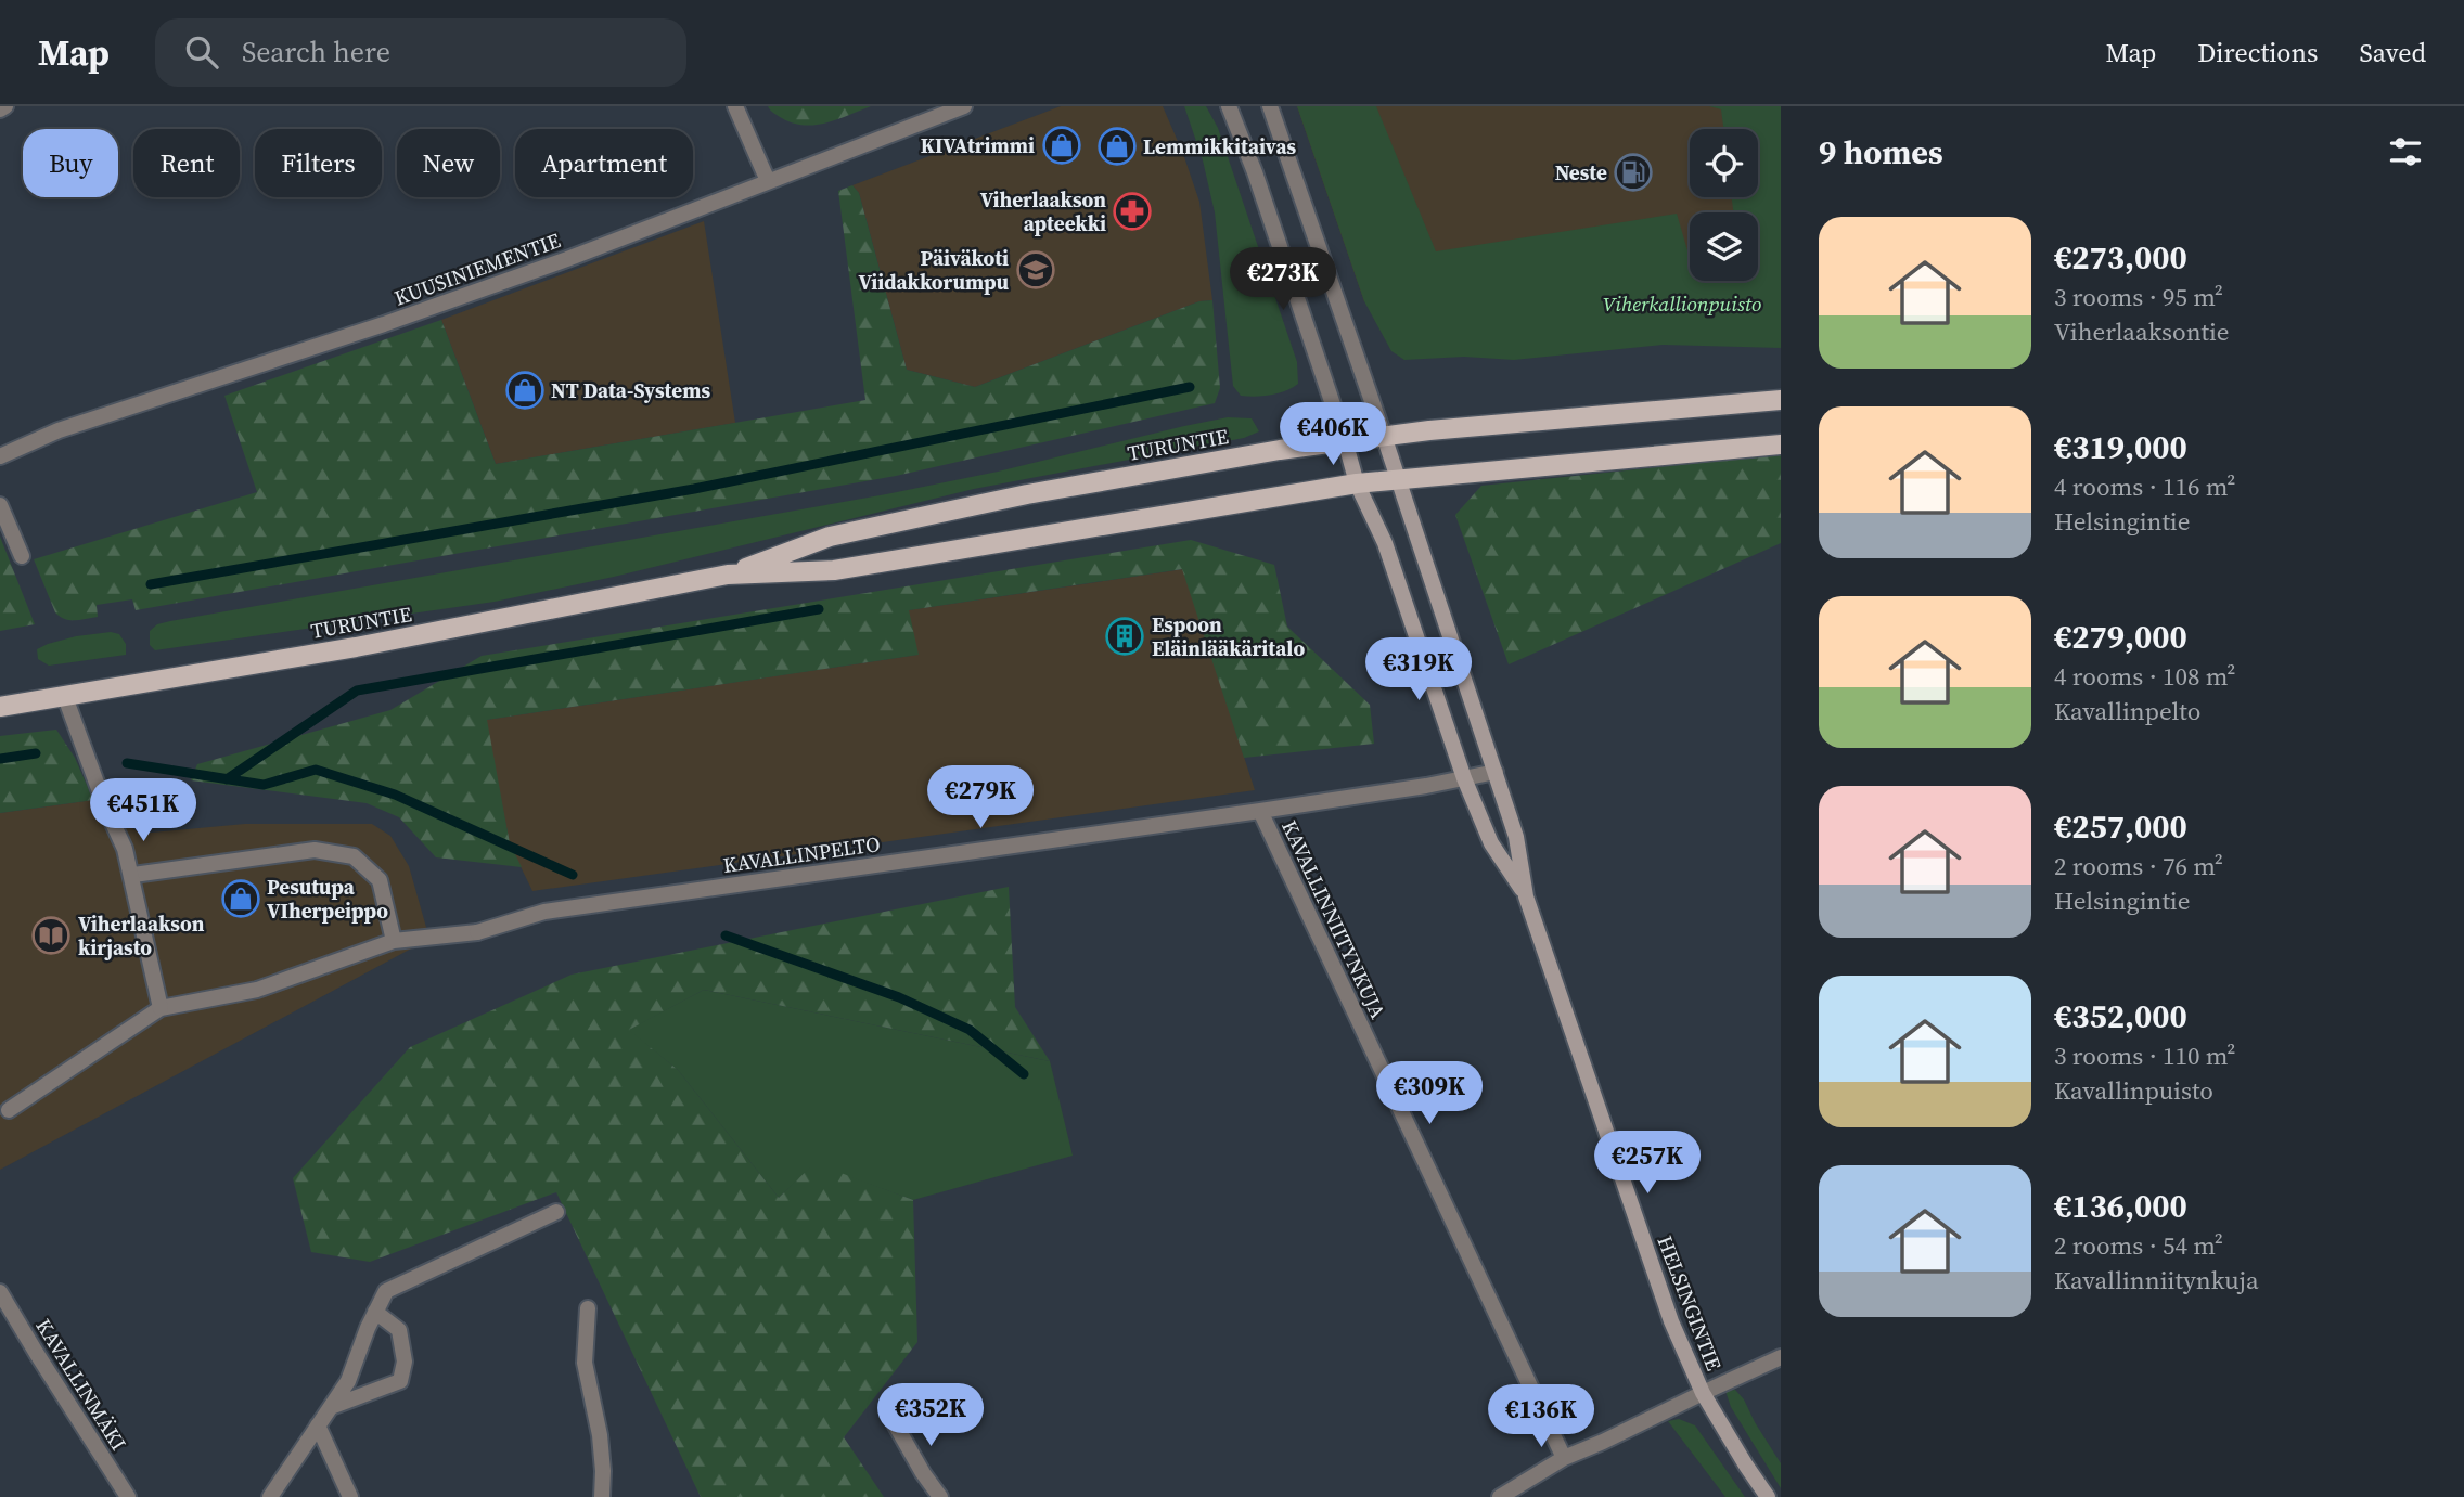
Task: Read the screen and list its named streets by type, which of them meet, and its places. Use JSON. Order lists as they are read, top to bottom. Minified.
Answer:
{"streets":{"main road":["TURUNTIE","HELSINGINTIE"],"street":["KUUSINIEMENTIE","KAVALLINPELTO","KAVALLINNIITYNKUJA","KAVALLINMÄKI"]},"crossings":[["TURUNTIE","HELSINGINTIE"],["KAVALLINPELTO","KAVALLINNIITYNKUJA"],["KAVALLINPELTO","HELSINGINTIE"]],"parks":["Viherkallionpuisto"],"places":{"shop":["KIVAtrimmi","Lemmikkitaivas","NT Data-Systems","Pesutupa VIherpeippo"],"fuel station":["Neste"],"pharmacy":["Viherlaakson apteekki"],"school or university":["Päiväkoti Viidakkorumpu"],"building":["Espoon Eläinlääkäritalo"],"library":["Viherlaakson kirjasto"]},"page":{"header":"Map","search":"Search here","nav":["Map","Directions","Saved"],"heading":"9 homes","chip":["Buy","Rent","Filters","New","Apartment"],"list":[{"name":"€273,000","note":"3 rooms · 95 m² · Viherlaaksontie"},{"name":"€319,000","note":"4 rooms · 116 m² · Helsingintie"},{"name":"€279,000","note":"4 rooms · 108 m² · Kavallinpelto"},{"name":"€257,000","note":"2 rooms · 76 m² · Helsingintie"},{"name":"€352,000","note":"3 rooms · 110 m² · Kavallinpuisto"},{"name":"€136,000","note":"2 rooms · 54 m² · Kavallinniitynkuja"}],"price":["€273K","€406K","€319K","€279K","€451K","€309K","€257K","€352K","€136K"]}}
